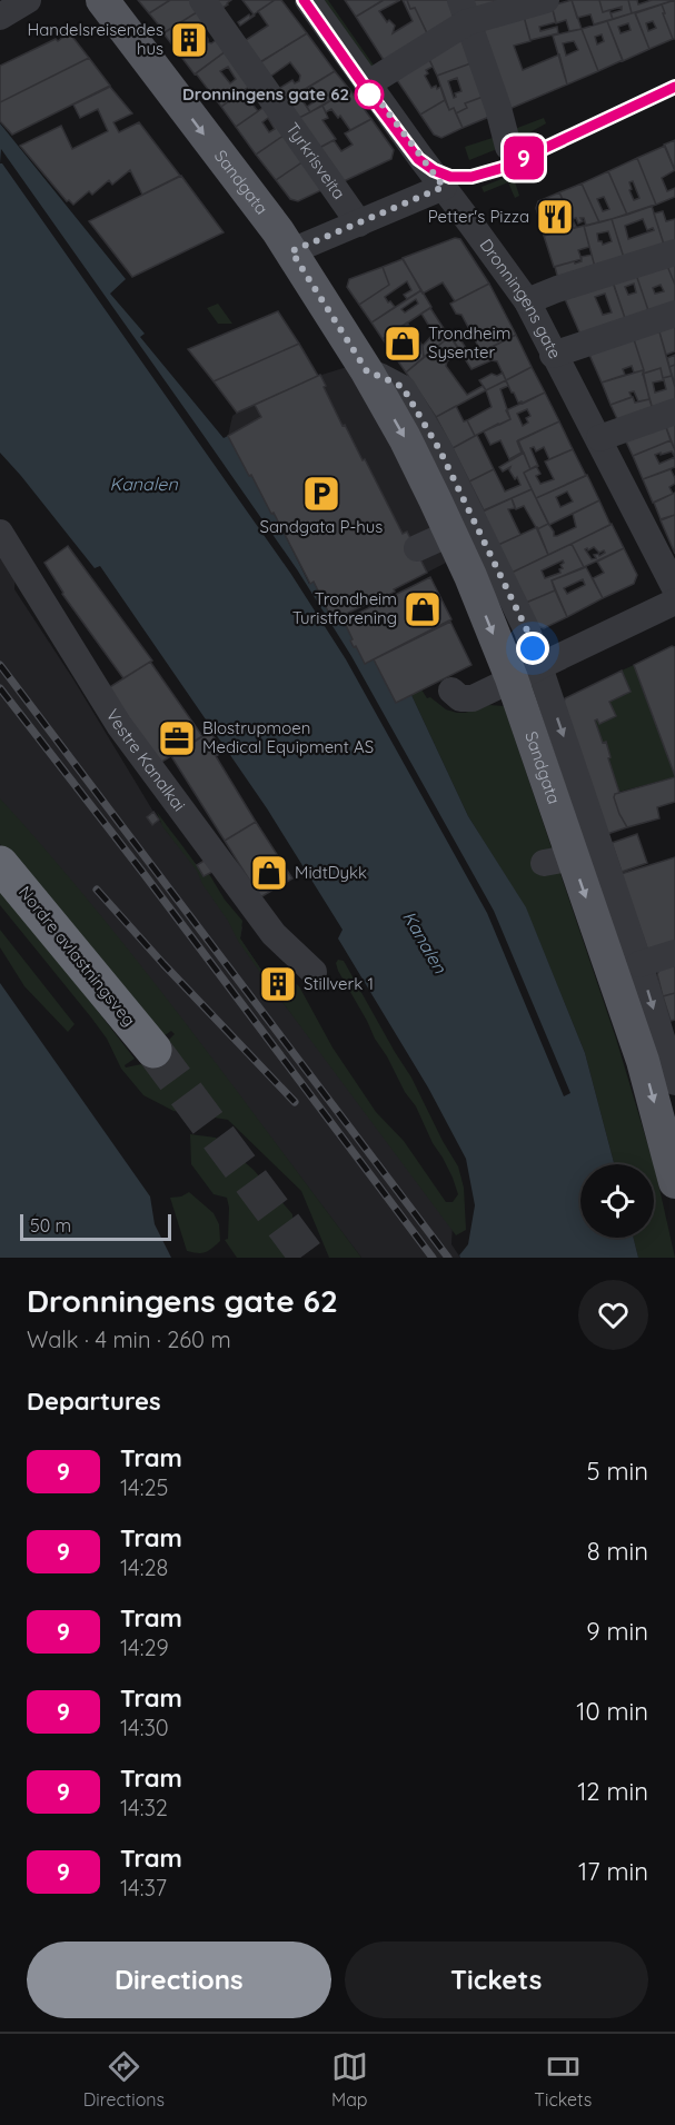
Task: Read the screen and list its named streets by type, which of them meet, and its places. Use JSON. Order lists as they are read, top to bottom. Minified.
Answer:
{"streets":{"highway":["Nordre avlastningsveg"],"main road":["Sandgata"],"street":["Tyrkrisveita","Dronningens gate","Vestre Kanalkai"]},"one_way":["Sandgata"],"water":["Kanalen"],"places":{"building":["Handelsreisendes hus","Stillverk 1"],"other":["Dronningens gate 62"],"restaurant":["Petter's Pizza"],"shop":["Trondheim Sysenter","Trondheim Turistforening","MidtDykk"],"parking":["Sandgata P-hus"],"office":["Blostrupmoen Medical Equipment AS"]},"lines":["tram line 9"],"scale_bar":"50 m","page":{"on_map":"9","scale":"50 m","heading":[["Dronningens gate 62","Walk · 4 min · 260 m"],"Departures"],"list":[{"mark":"9","name":"Tram","note":"14:25","value":"5 min"},{"mark":"9","name":"Tram","note":"14:28","value":"8 min"},{"mark":"9","name":"Tram","note":"14:29","value":"9 min"},{"mark":"9","name":"Tram","note":"14:30","value":"10 min"},{"mark":"9","name":"Tram","note":"14:32","value":"12 min"},{"mark":"9","name":"Tram","note":"14:37","value":"17 min"}],"buttons":["Directions","Tickets"],"tabs":["Directions","Map","Tickets"]}}
